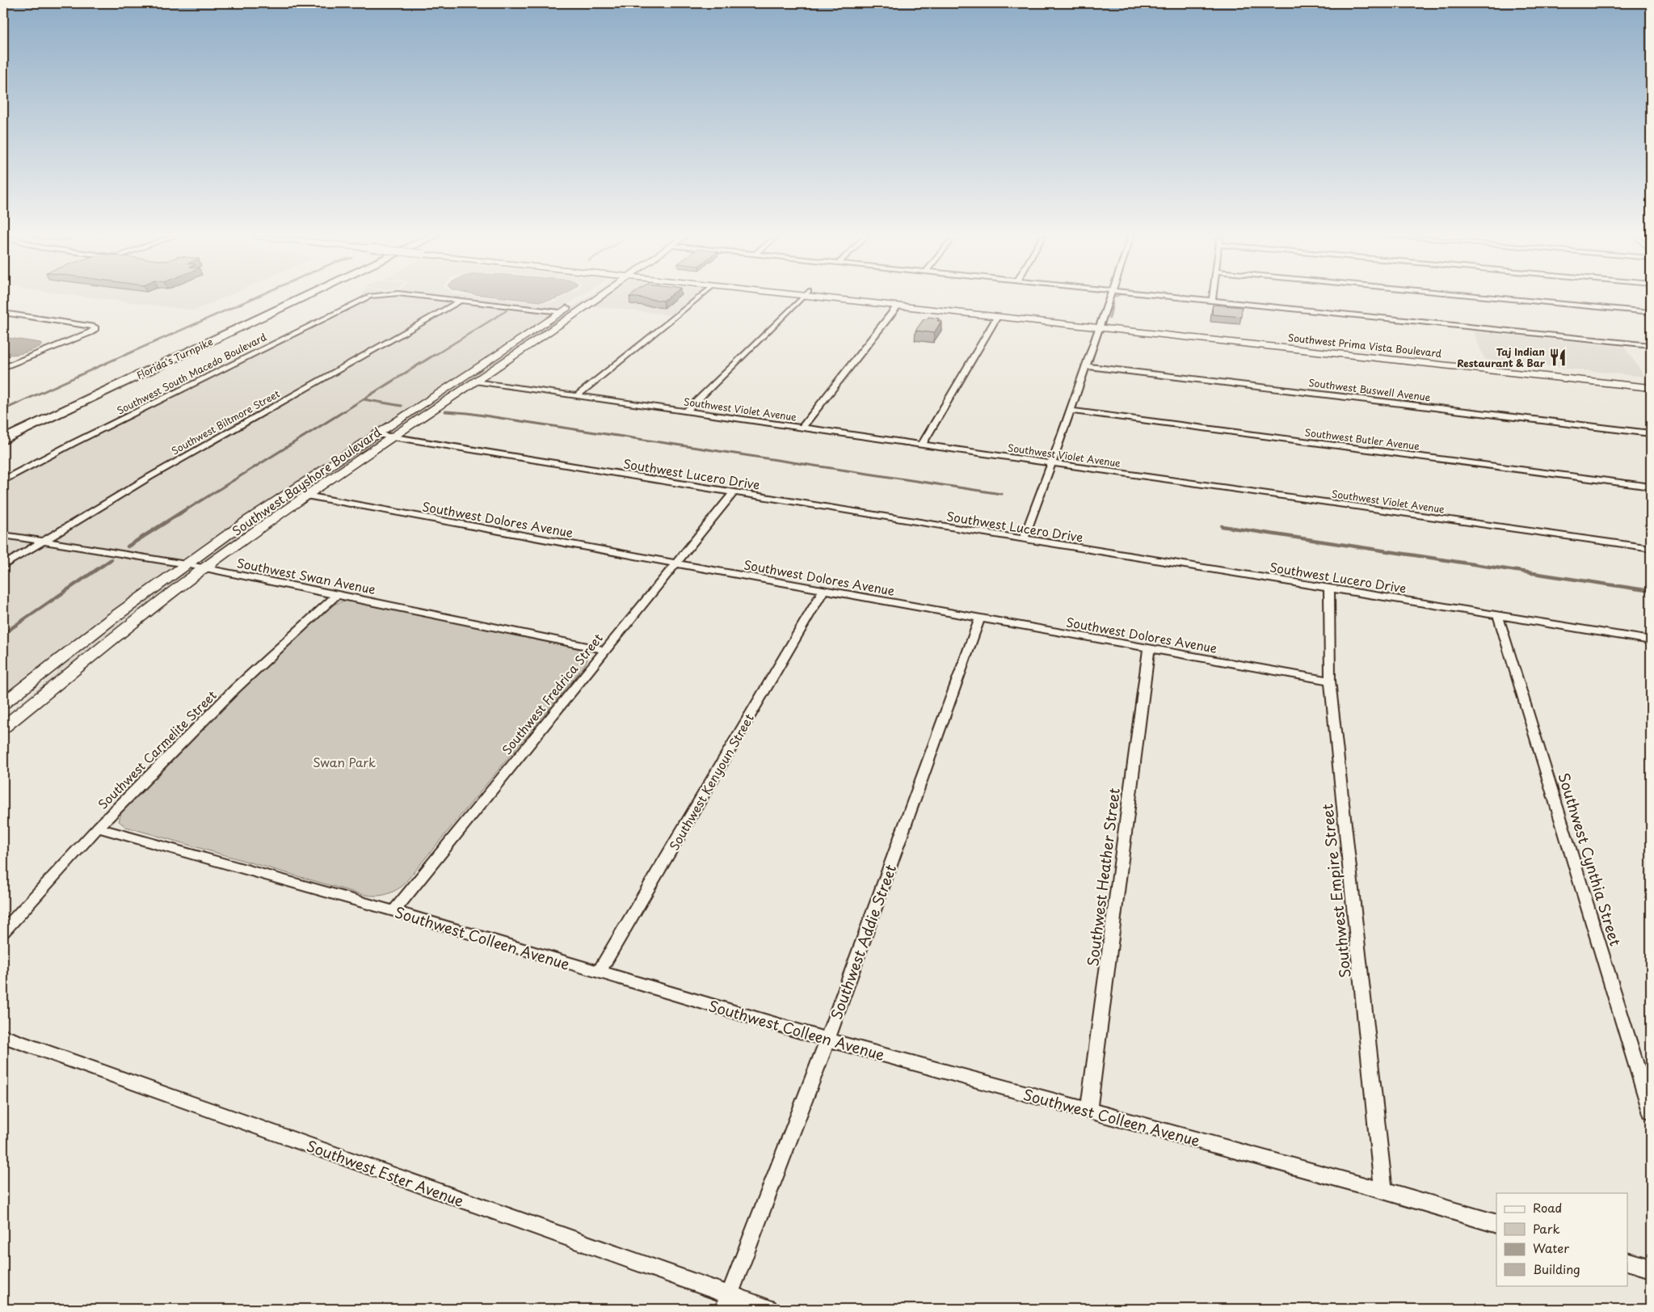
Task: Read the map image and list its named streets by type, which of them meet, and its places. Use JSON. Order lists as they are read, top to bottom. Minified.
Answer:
{"streets":{"highway":["Florida's Turnpike"],"main road":["Southwest Prima Vista Boulevard","Southwest Bayshore Boulevard"],"street":["Southwest South Macedo Boulevard","Southwest Buswell Avenue","Southwest Violet Avenue","Southwest Biltmore Street","Southwest Butler Avenue","Southwest Lucero Drive","Southwest Dolores Avenue","Southwest Swan Avenue","Southwest Fredrica Street","Southwest Carmelite Street","Southwest Kenyoun Street","Southwest Cynthia Street","Southwest Heather Street","Southwest Empire Street","Southwest Colleen Avenue","Southwest Addie Street","Southwest Ester Avenue"]},"crossings":[["Southwest South Macedo Boulevard","Southwest Biltmore Street"],["Southwest South Macedo Boulevard","Southwest Bayshore Boulevard"],["Southwest Violet Avenue","Southwest Bayshore Boulevard"],["Southwest Biltmore Street","Southwest Swan Avenue"],["Southwest Lucero Drive","Southwest Bayshore Boulevard"],["Southwest Lucero Drive","Southwest Fredrica Street"],["Southwest Lucero Drive","Southwest Cynthia Street"],["Southwest Lucero Drive","Southwest Empire Street"],["Southwest Bayshore Boulevard","Southwest Dolores Avenue"],["Southwest Bayshore Boulevard","Southwest Swan Avenue"],["Southwest Dolores Avenue","Southwest Fredrica Street"],["Southwest Dolores Avenue","Southwest Kenyoun Street"],["Southwest Dolores Avenue","Southwest Heather Street"],["Southwest Dolores Avenue","Southwest Empire Street"],["Southwest Dolores Avenue","Southwest Addie Street"],["Southwest Swan Avenue","Southwest Fredrica Street"],["Southwest Swan Avenue","Southwest Carmelite Street"],["Southwest Fredrica Street","Southwest Colleen Avenue"],["Southwest Carmelite Street","Southwest Colleen Avenue"],["Southwest Kenyoun Street","Southwest Colleen Avenue"],["Southwest Heather Street","Southwest Colleen Avenue"],["Southwest Empire Street","Southwest Colleen Avenue"],["Southwest Colleen Avenue","Southwest Addie Street"],["Southwest Addie Street","Southwest Ester Avenue"]],"parks":["Swan Park"],"places":{"restaurant":["Taj Indian Restaurant & Bar"]},"legend":["Road","Park","Water","Building"]}
